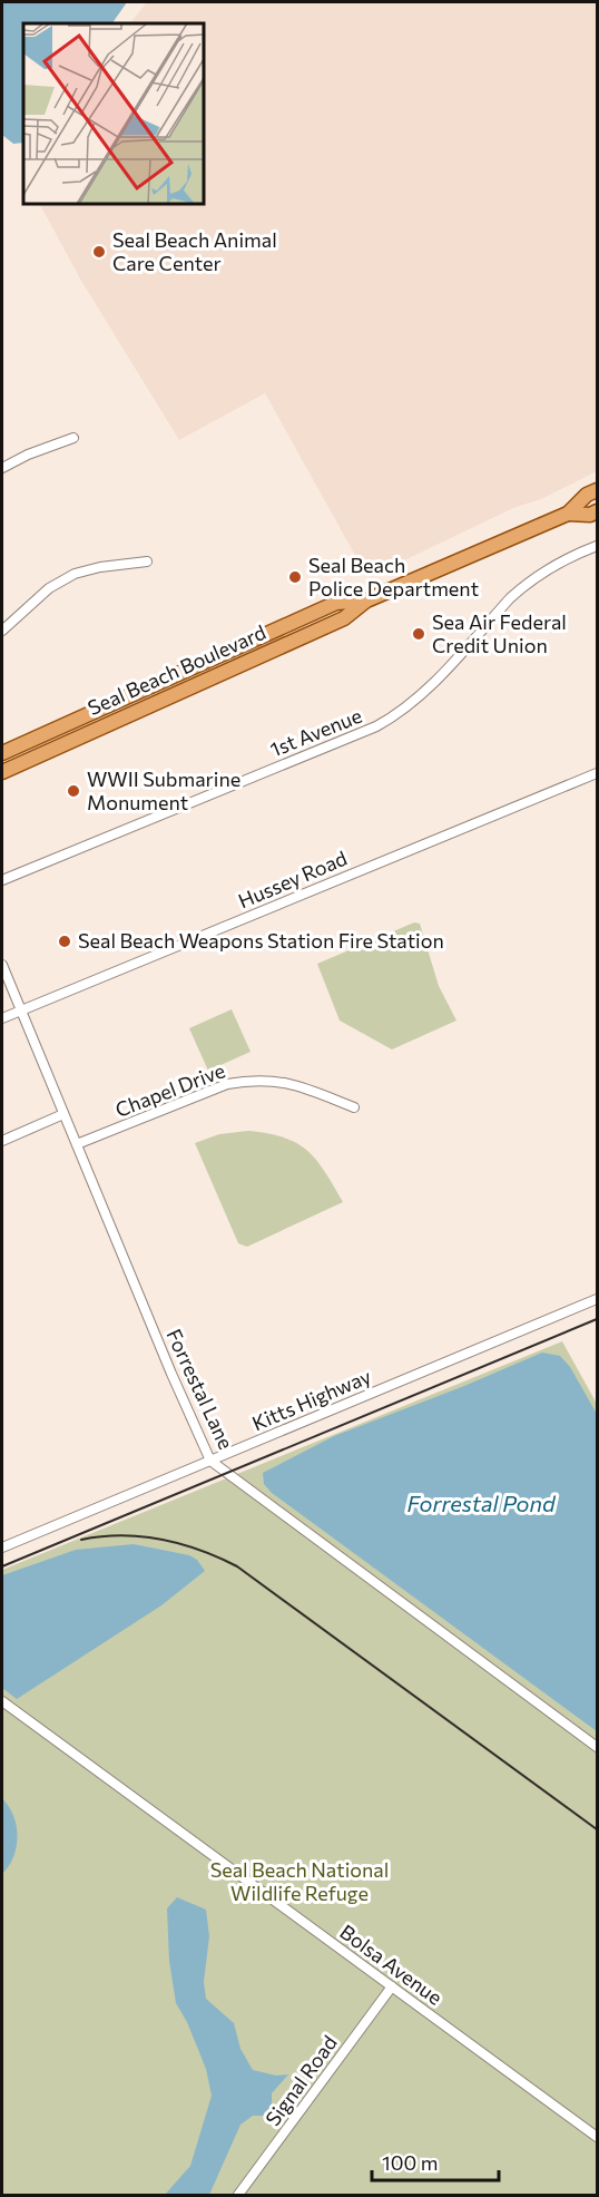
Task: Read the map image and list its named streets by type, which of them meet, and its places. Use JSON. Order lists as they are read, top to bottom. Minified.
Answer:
{"streets":{"main road":["Seal Beach Boulevard"],"street":["1st Avenue","Hussey Road","Chapel Drive","Forrestal Lane","Kitts Highway","Bolsa Avenue","Signal Road"]},"crossings":[["Hussey Road","Forrestal Lane"],["Chapel Drive","Forrestal Lane"],["Forrestal Lane","Kitts Highway"],["Bolsa Avenue","Signal Road"]],"water":["Forrestal Pond"],"parks":["Seal Beach National Wildlife Refuge"],"places":["Seal Beach Animal Care Center","Seal Beach Police Department","Sea Air Federal Credit Union","WWII Submarine Monument","Seal Beach Weapons Station Fire Station"],"scale_bar":"100 m"}
